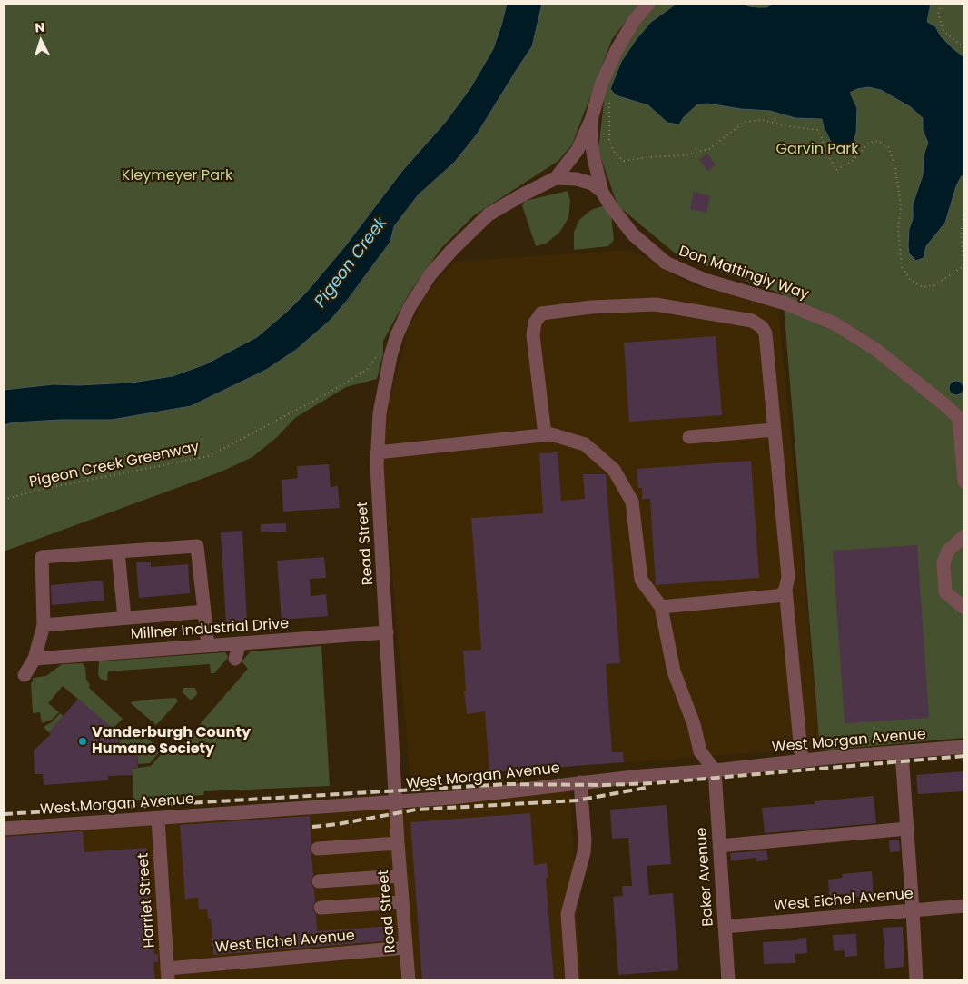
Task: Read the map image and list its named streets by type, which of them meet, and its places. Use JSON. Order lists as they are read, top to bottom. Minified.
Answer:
{"streets":{"street":["Don Mattingly Way","Read Street","Millner Industrial Drive","West Morgan Avenue","Baker Avenue","Harriet Street","West Eichel Avenue"],"path":["Pigeon Creek Greenway"]},"crossings":[["Don Mattingly Way","Read Street"],["Read Street","Millner Industrial Drive"],["Read Street","West Morgan Avenue"],["Read Street","West Eichel Avenue"],["West Morgan Avenue","Baker Avenue"],["West Morgan Avenue","Harriet Street"],["Baker Avenue","West Eichel Avenue"],["Harriet Street","West Eichel Avenue"]],"water":["Pigeon Creek"],"parks":["Garvin Park","Kleymeyer Park"],"places":["Vanderburgh County Humane Society"],"north":"top"}
